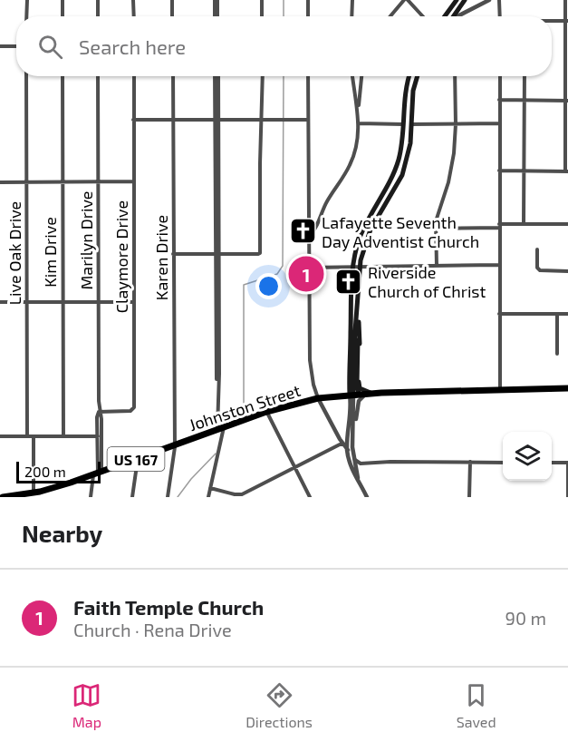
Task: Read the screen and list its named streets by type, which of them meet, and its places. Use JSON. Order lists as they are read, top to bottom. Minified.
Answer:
{"streets":{"main road":["Johnston Street","US 167"],"street":["Marilyn Drive","Kim Drive","Live Oak Drive","Claymore Drive","Karen Drive"]},"crossings":[["Marilyn Drive","Claymore Drive"],["Marilyn Drive","Johnston Street"],["Karen Drive","Johnston Street"]],"places":{"church":["Lafayette Seventh Day Adventist Church","Riverside Church of Christ"]},"scale_bar":"200 m","page":{"search":"Search here","pins":"1","scale":"200 m","heading":"Nearby","list":[{"mark":"1","name":"Faith Temple Church","note":"Church · Rena Drive","value":"90 m"}],"nav":["Map","Directions","Saved"]}}
